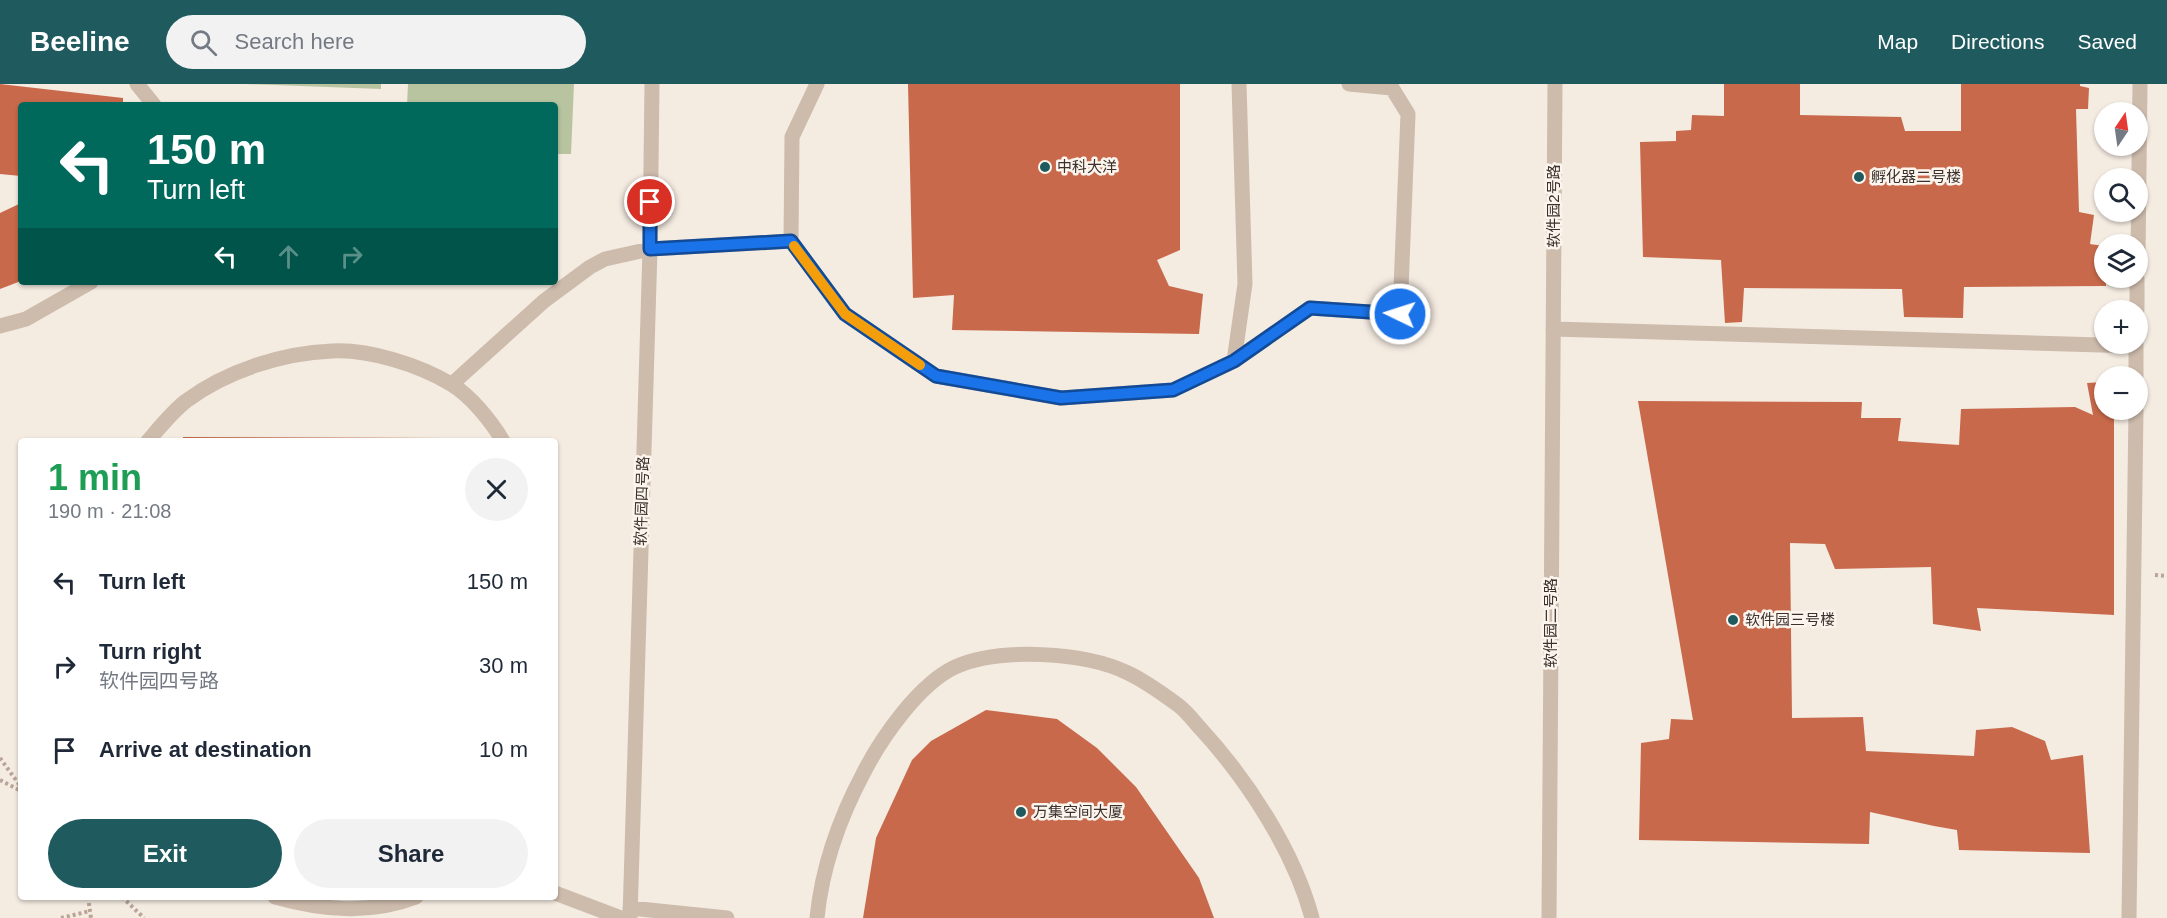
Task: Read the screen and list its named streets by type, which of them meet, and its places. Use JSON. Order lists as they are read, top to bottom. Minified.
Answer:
{"streets":{"street":["软件园2号路","软件园四号路","软件园二号路"]},"crossings":[["软件园2号路","软件园二号路"]],"places":["中科大洋","孵化器二号楼","软件园三号楼","万集空间大厦"],"north":"top","page":{"header":"Beeline","search":"Search here","nav":["Map","Directions","Saved"],"map_buttons":["+","−"],"turn":["150 m","Turn left"],"heading":["1 min","190 m · 21:08"],"list":[{"name":"Turn left","value":"150 m"},{"name":"Turn right","note":"软件园四号路","value":"30 m"},{"name":"Arrive at destination","value":"10 m"}],"buttons":["Exit","Share"]}}
